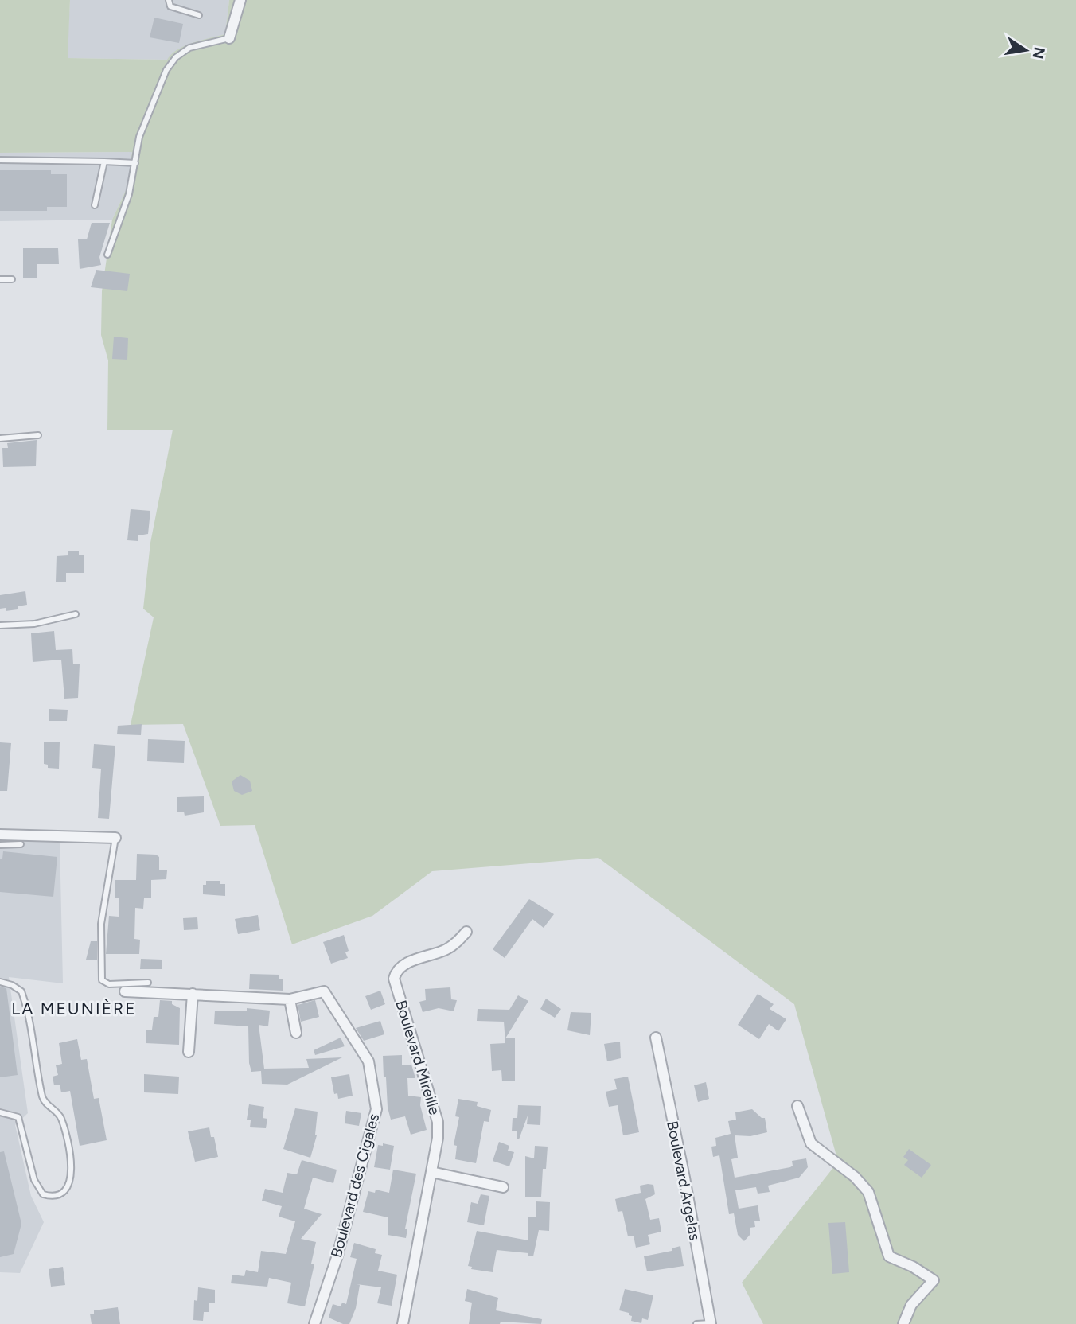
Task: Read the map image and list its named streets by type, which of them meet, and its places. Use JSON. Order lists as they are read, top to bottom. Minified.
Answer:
{"streets":{"street":["Boulevard Mireille","Boulevard Argelas","Boulevard des Cigales"]},"districts":["LA MEUNIÈRE"],"north":"right"}
